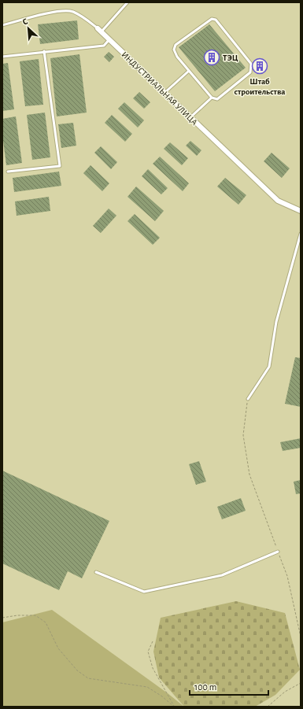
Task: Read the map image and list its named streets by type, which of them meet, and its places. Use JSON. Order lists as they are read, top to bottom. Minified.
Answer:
{"streets":{"street":["ИНДУСТРИАЛЬНАЯ УЛИЦА"]},"places":{"building":["ТЭЦ","Штаб строительства"]},"scale_bar":"100 m","north":"top left"}
